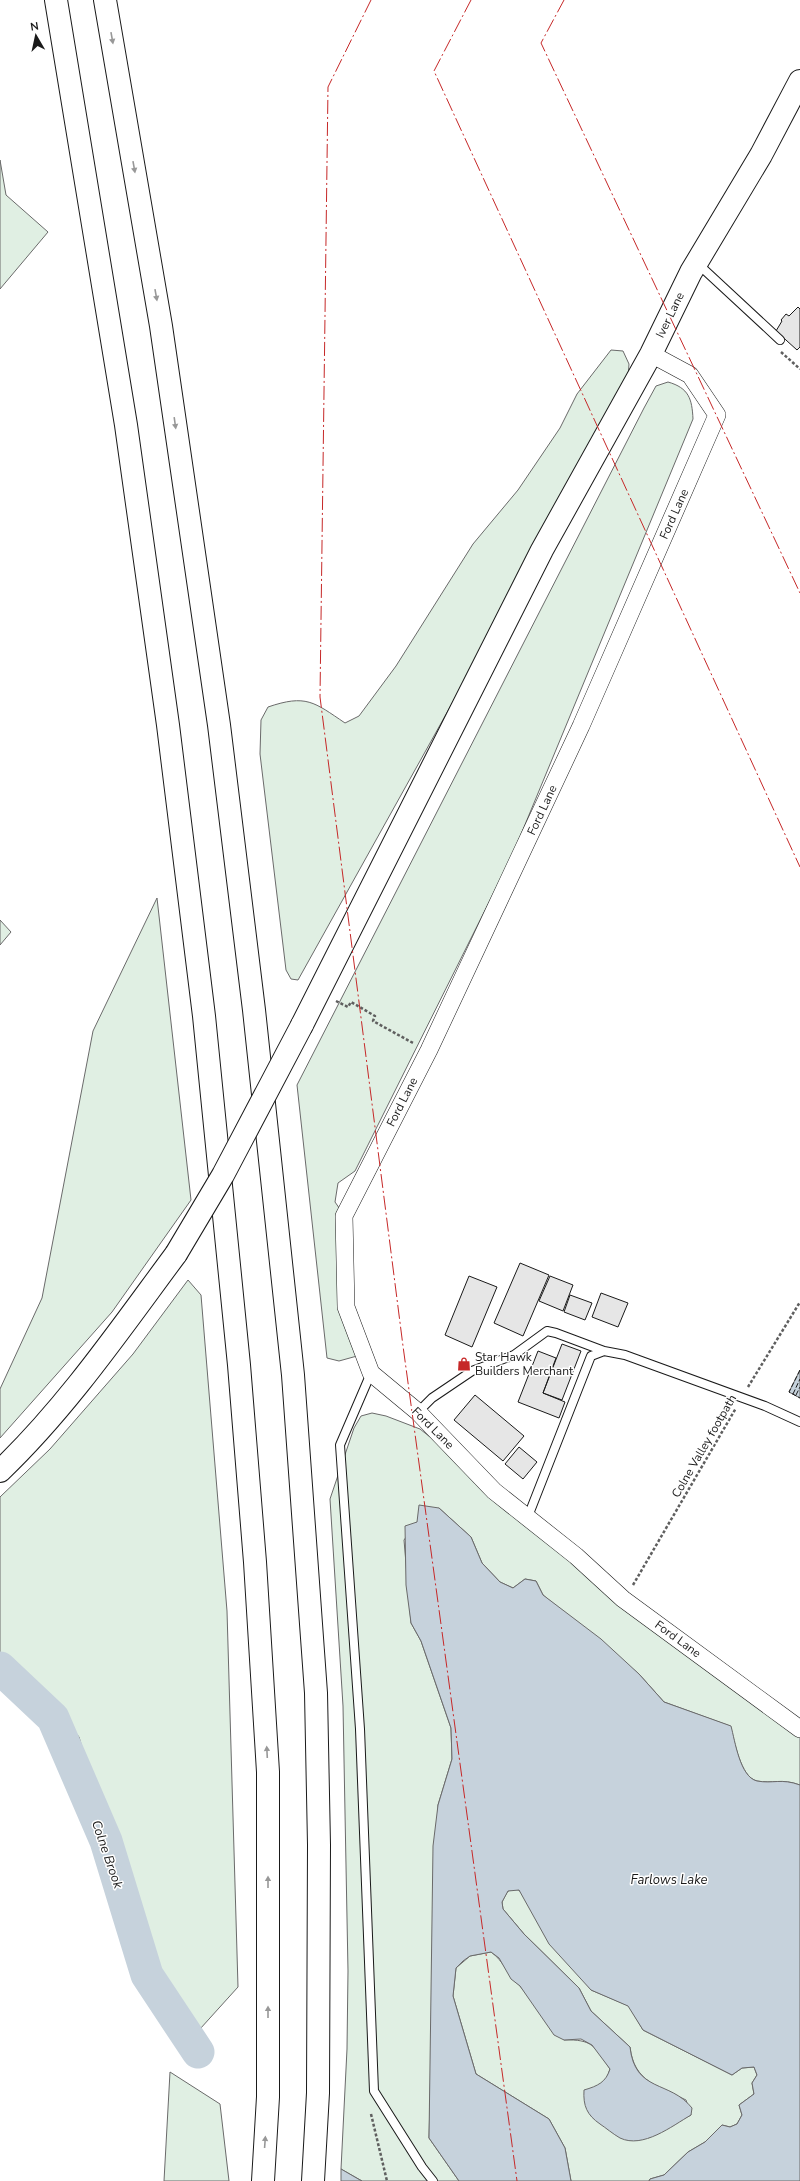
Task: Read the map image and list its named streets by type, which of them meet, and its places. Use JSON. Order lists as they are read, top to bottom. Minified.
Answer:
{"streets":{"main road":["Iver Lane"],"street":["Ford Lane"],"path":["Colne Valley footpath"]},"crossings":[["Iver Lane","Ford Lane"],["Ford Lane","Colne Valley footpath"]],"water":["Colne Brook","Farlows Lake"],"places":{"shop":["Star Hawk Builders Merchant"]},"north":"top"}
